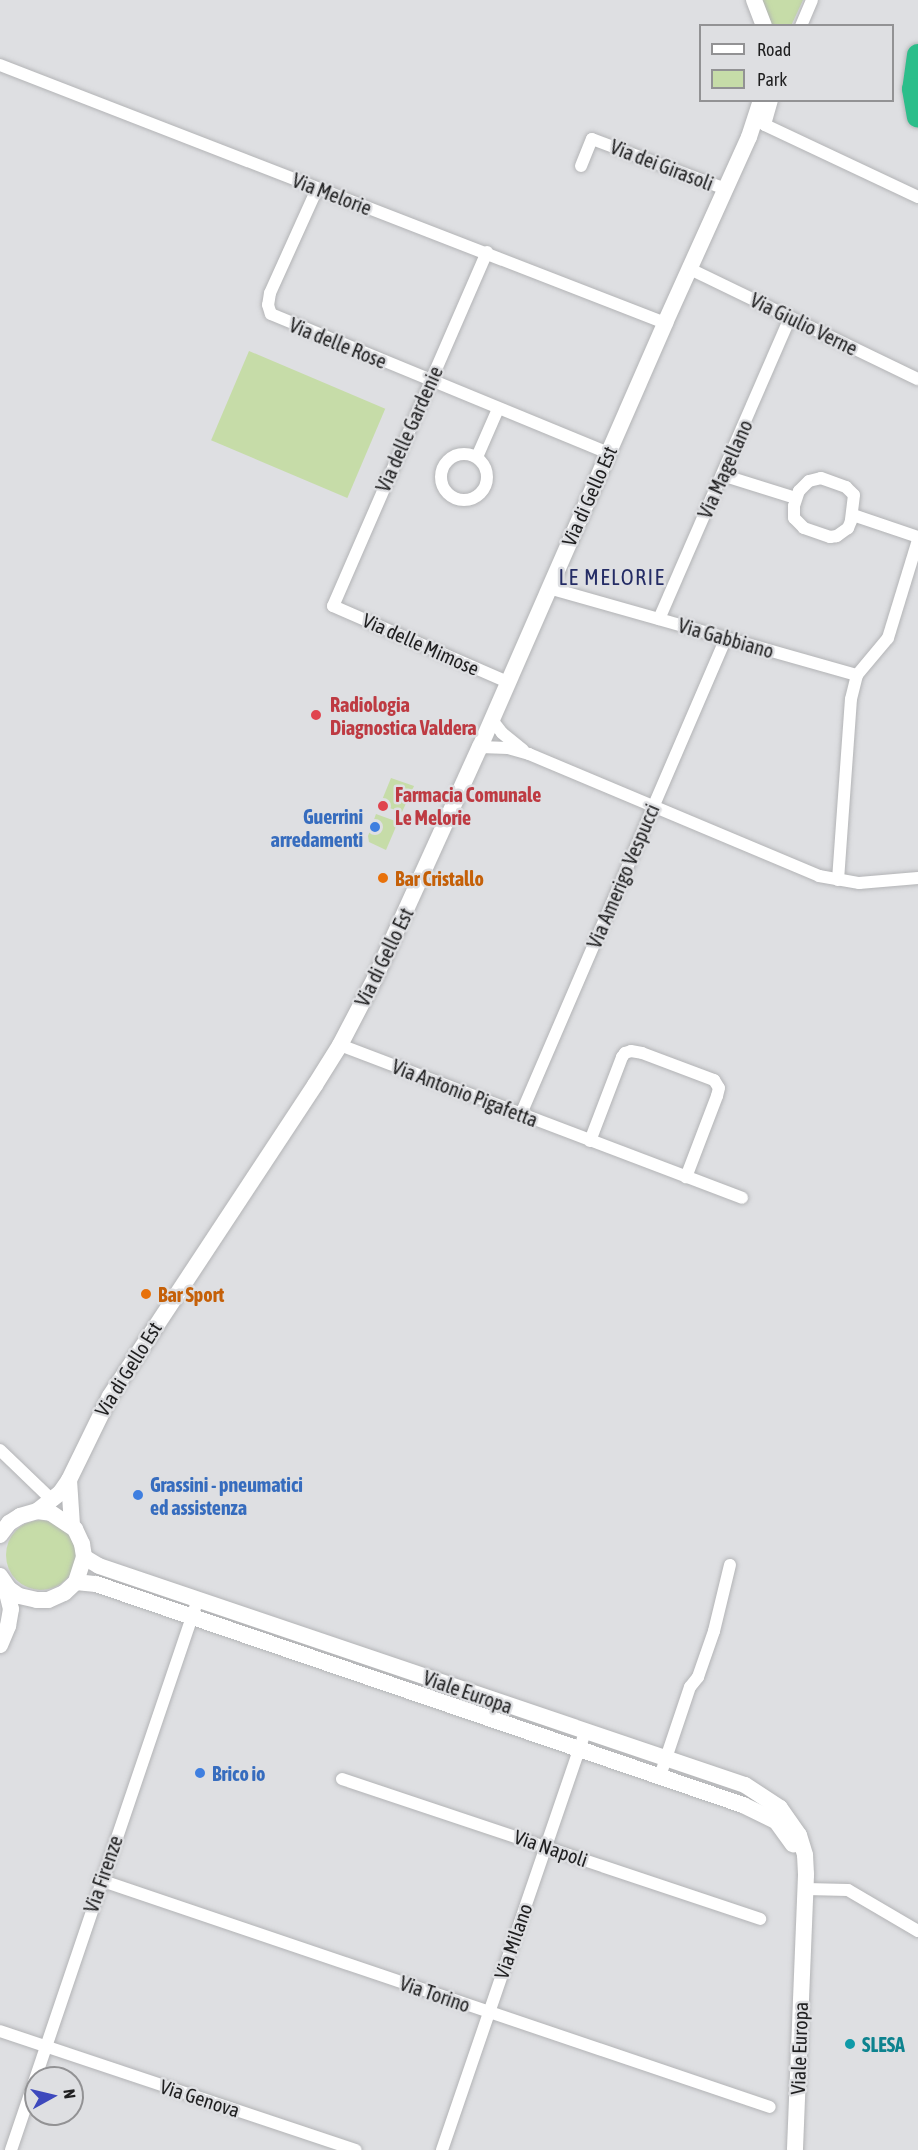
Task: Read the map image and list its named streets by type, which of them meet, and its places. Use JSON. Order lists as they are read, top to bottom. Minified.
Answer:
{"streets":{"main road":["Via di Gello Est","Viale Europa"],"street":["Via dei Girasoli","Via Melorie","Via Giulio Verne","Via delle Rose","Via delle Gardenie","Via Magellano","Via Gabbiano","Via delle Mimose","Via Amerigo Vespucci","Via Antonio Pigafetta","Via Napoli","Via Firenze","Via Milano","Via Torino","Via Genova"]},"crossings":[["Via dei Girasoli","Via di Gello Est"],["Via Melorie","Via delle Rose"],["Via Melorie","Via delle Gardenie"],["Via Melorie","Via di Gello Est"],["Via Giulio Verne","Via Magellano"],["Via Giulio Verne","Via di Gello Est"],["Via delle Rose","Via delle Gardenie"],["Via delle Rose","Via di Gello Est"],["Via delle Gardenie","Via delle Mimose"],["Via Magellano","Via Gabbiano"],["Via di Gello Est","Via Gabbiano"],["Via di Gello Est","Via delle Mimose"],["Via di Gello Est","Via Antonio Pigafetta"],["Via di Gello Est","Viale Europa"],["Via Gabbiano","Via Amerigo Vespucci"],["Via Amerigo Vespucci","Via Antonio Pigafetta"],["Viale Europa","Via Firenze"],["Viale Europa","Via Milano"],["Via Napoli","Via Milano"],["Via Firenze","Via Torino"],["Via Firenze","Via Genova"],["Via Milano","Via Torino"]],"districts":["LE MELORIE"],"places":["Radiologia Diagnostica Valdera","Farmacia Comunale Le Melorie","Guerrini arredamenti","Bar Cristallo","Bar Sport","Grassini - pneumatici ed assistenza","Brico io","SLESA"],"legend":["Road","Park"],"north":"right"}
